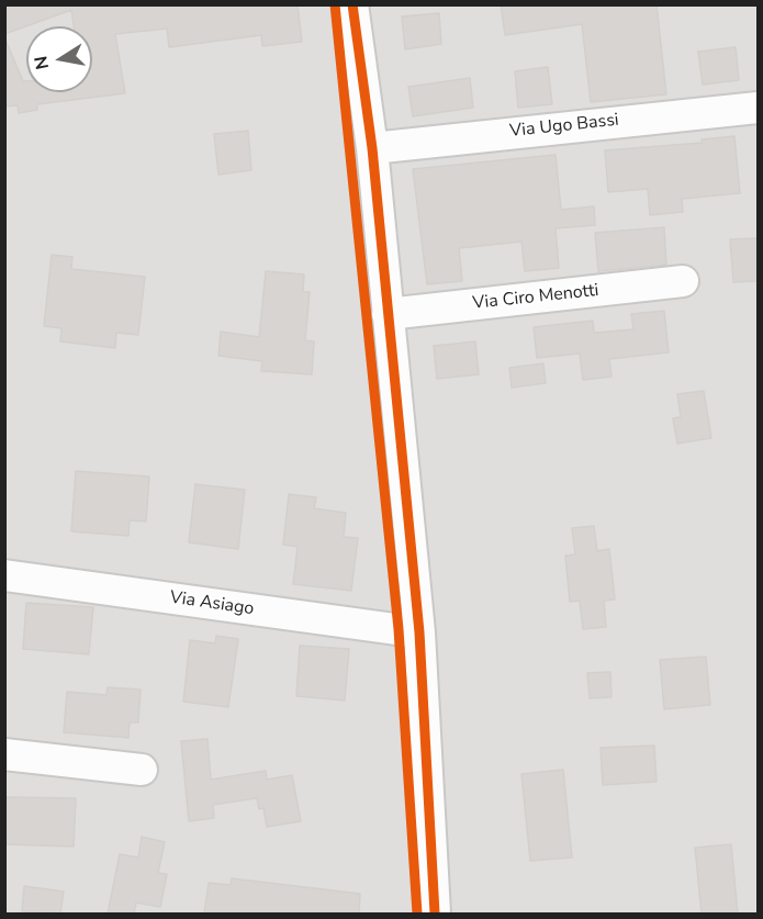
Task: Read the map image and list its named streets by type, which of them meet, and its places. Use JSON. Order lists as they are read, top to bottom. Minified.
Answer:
{"streets":{"street":["Via Ugo Bassi","Via Ciro Menotti","Via Asiago"]},"north":"left"}
